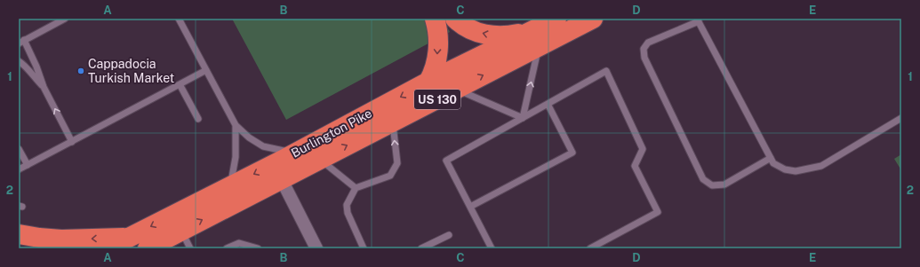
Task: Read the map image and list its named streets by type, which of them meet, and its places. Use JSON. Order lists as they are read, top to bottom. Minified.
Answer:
{"streets":{"highway":["US 130","Burlington Pike"]},"places":["Cappadocia Turkish Market"],"grid":{"columns":["A","B","C","D","E"],"rows":["1","2"]}}
